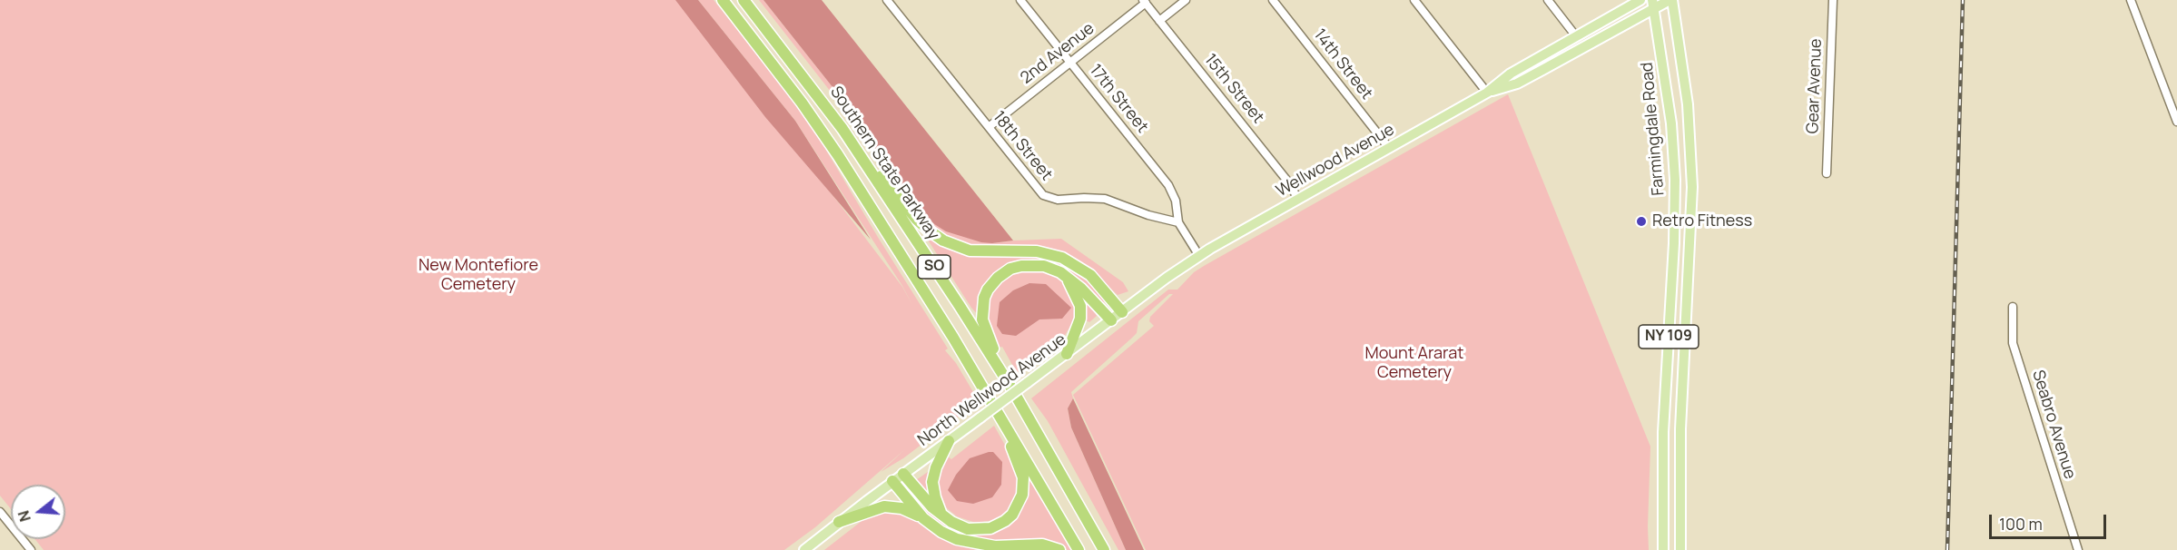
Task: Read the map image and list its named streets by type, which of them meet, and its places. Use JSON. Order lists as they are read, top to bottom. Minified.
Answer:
{"streets":{"highway":["Southern State Parkway","SO"],"main road":["Farmingdale Road","Wellwood Avenue","NY 109","North Wellwood Avenue"],"street":["2nd Avenue","14th Street","Gear Avenue","15th Street","17th Street","18th Street","Seabro Avenue"]},"crossings":[["2nd Avenue","15th Street"],["2nd Avenue","17th Street"],["2nd Avenue","18th Street"],["14th Street","Wellwood Avenue"],["15th Street","Wellwood Avenue"],["17th Street","18th Street"],["Wellwood Avenue","North Wellwood Avenue"]],"parks":["New Montefiore Cemetery","Mount Ararat Cemetery"],"places":["Retro Fitness"],"scale_bar":"100 m","north":"left"}
